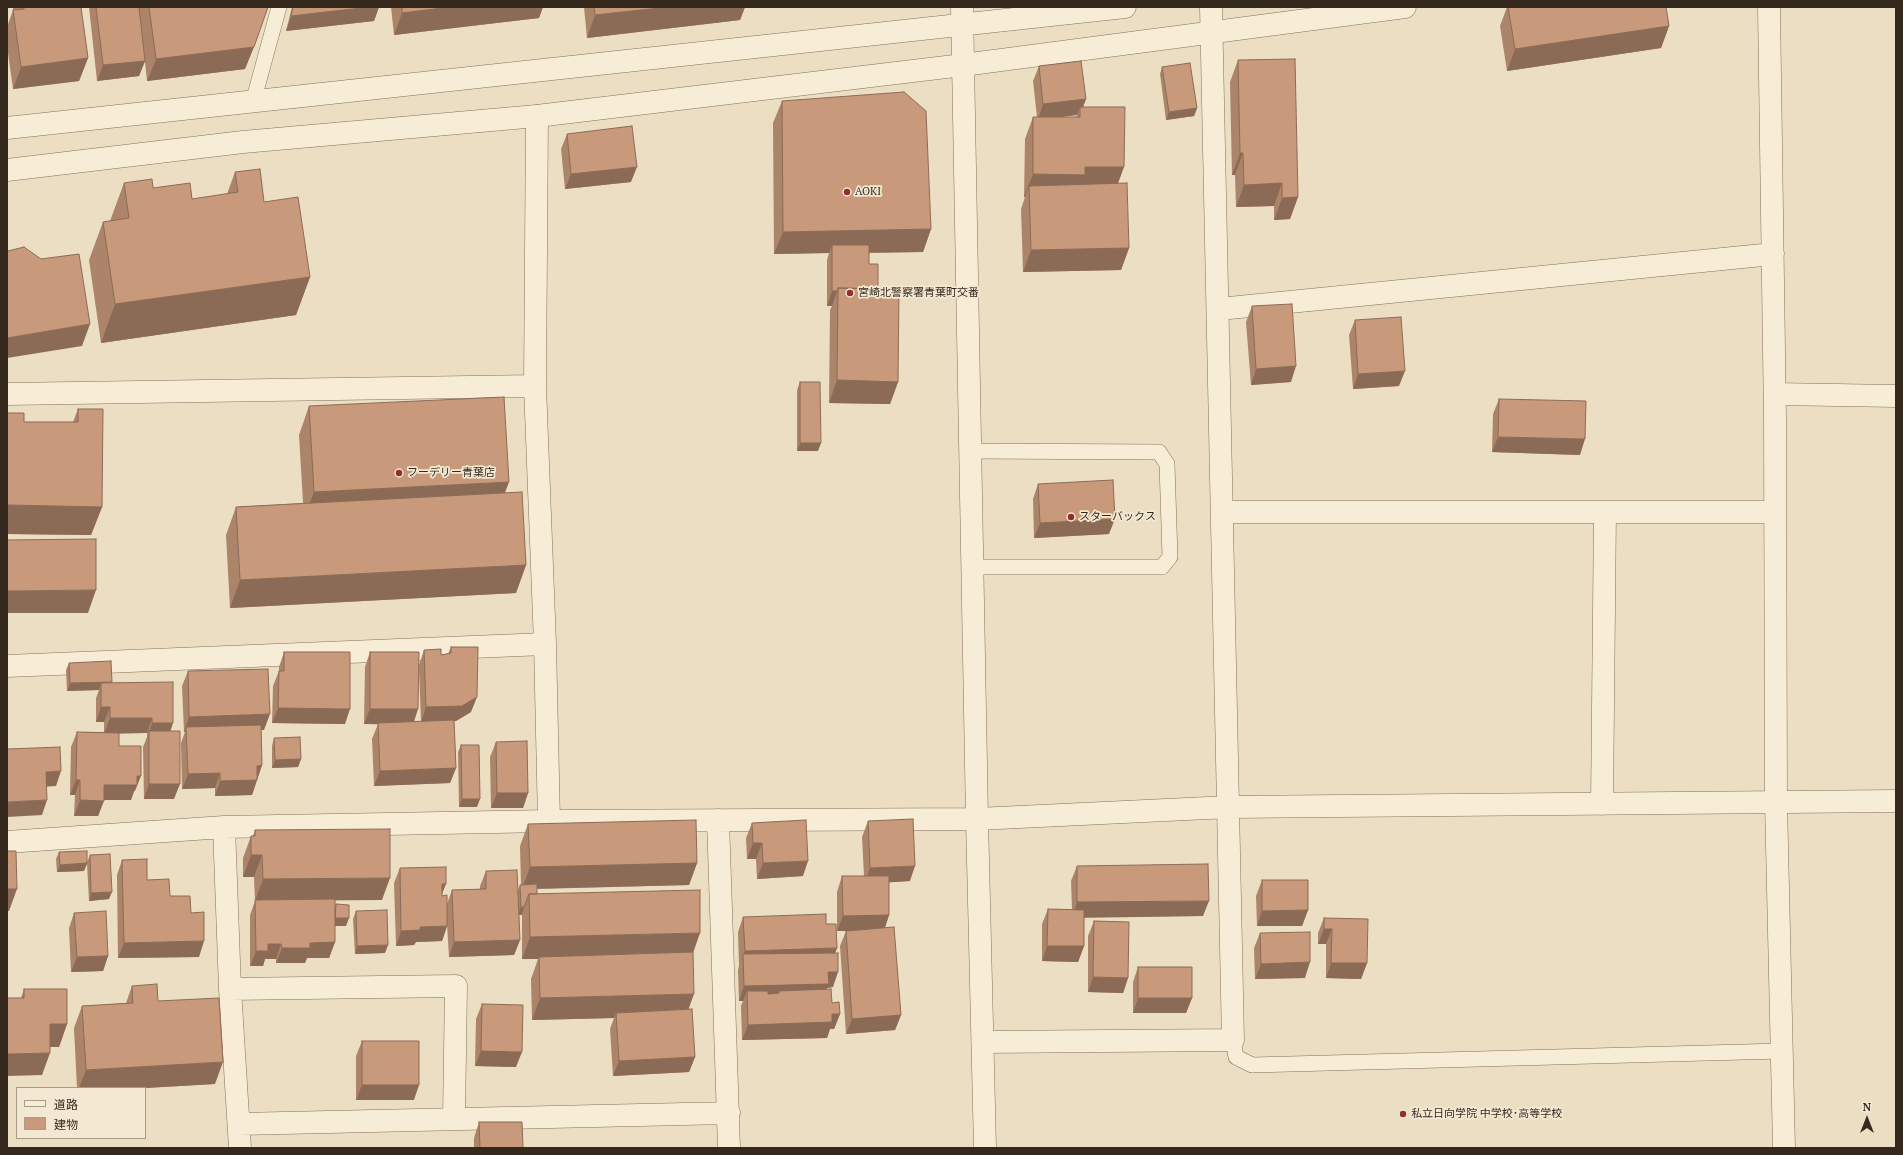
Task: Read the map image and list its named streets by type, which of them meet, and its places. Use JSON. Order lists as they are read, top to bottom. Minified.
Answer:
{"places":["AOKI","宮崎北警察署青葉町交番","フーデリー青葉店","スターバックス","私立日向学院 中学校･高等学校"],"legend":["道路","建物"],"north":"top"}
